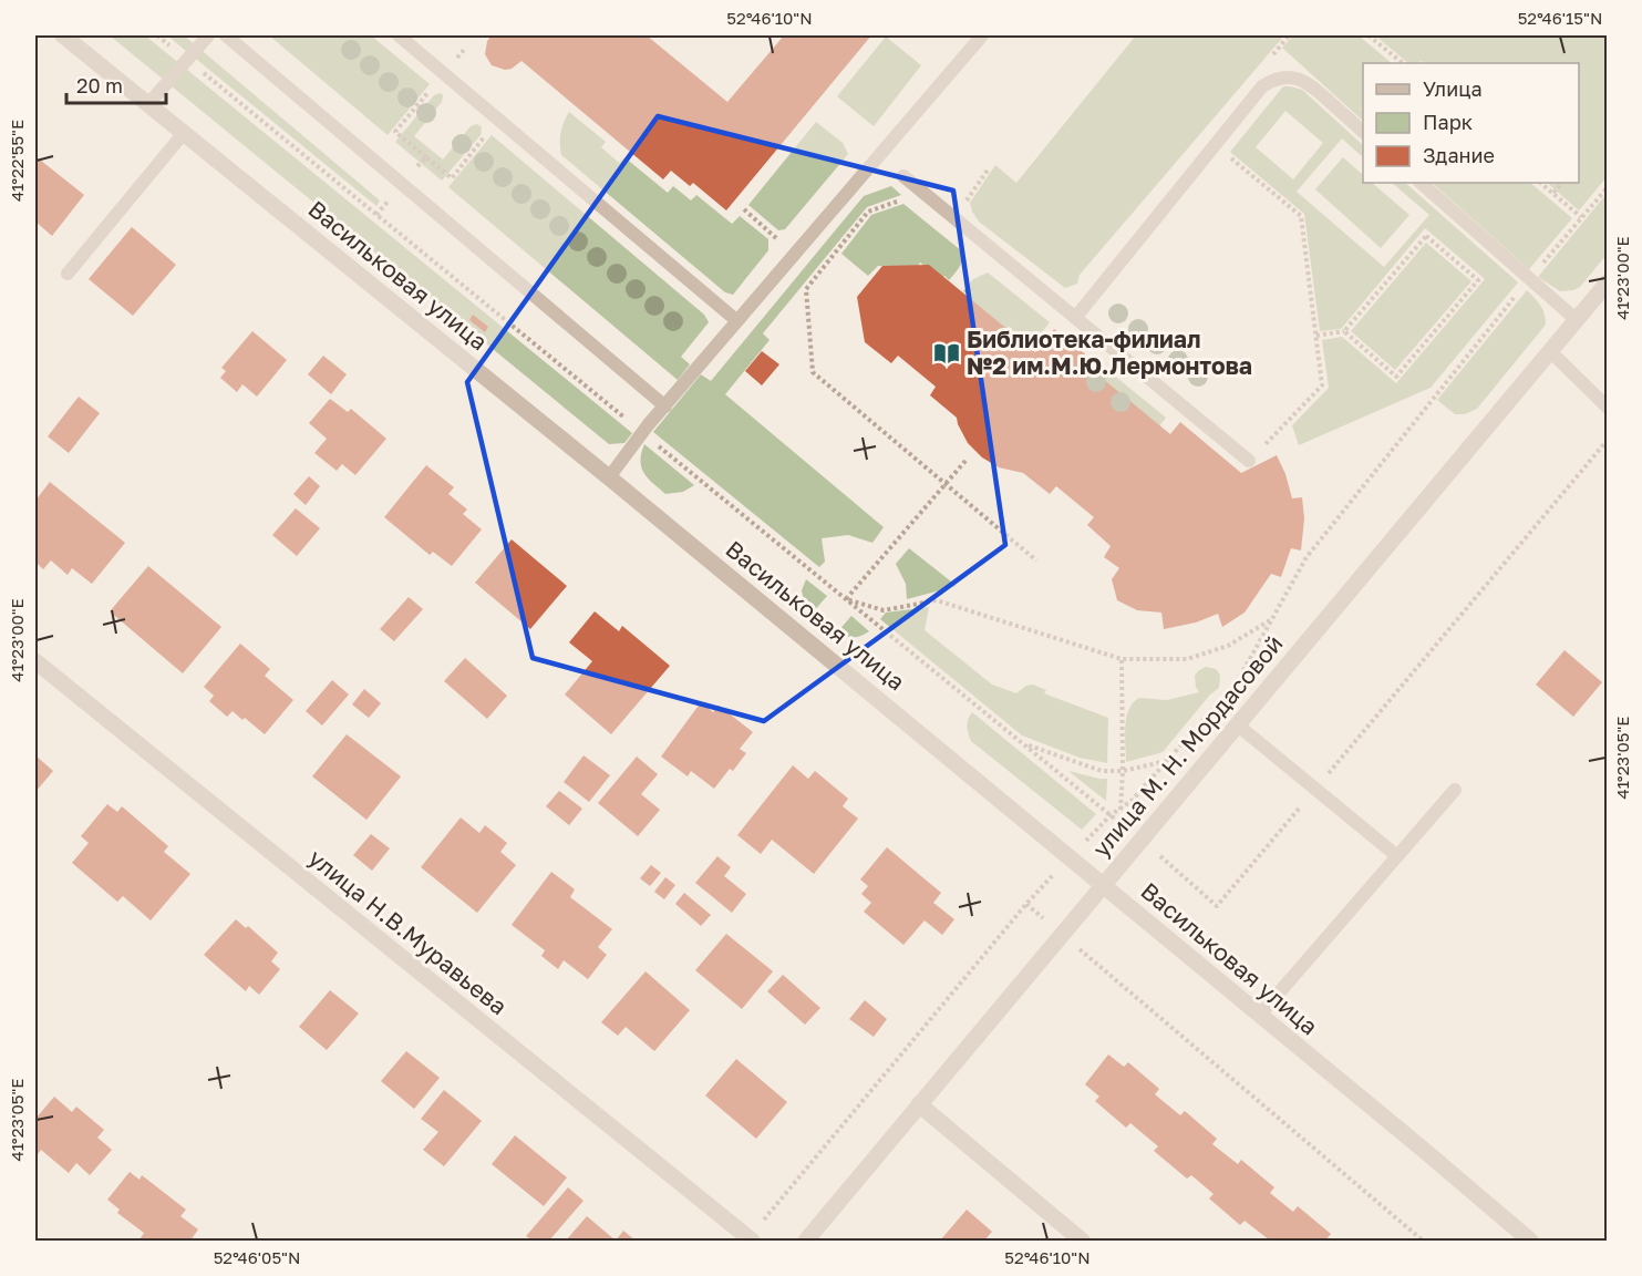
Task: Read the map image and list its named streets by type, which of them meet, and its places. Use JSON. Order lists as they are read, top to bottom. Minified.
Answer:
{"streets":{"street":["Васильковая улица","улица М. Н. Мордасовой","улица Н.В.Муравьева"]},"crossings":[["Васильковая улица","улица М. Н. Мордасовой"]],"places":{"library":["Библиотека-филиал №2 им.М.Ю.Лермонтова"]},"legend":["Улица","Парк","Здание"],"scale_bar":"20 m","coordinates":["52°46'10\"N","52°46'15\"N","41°22'55\"E","41°23'00\"E","41°23'05\"E","52°46'05\"N"]}
